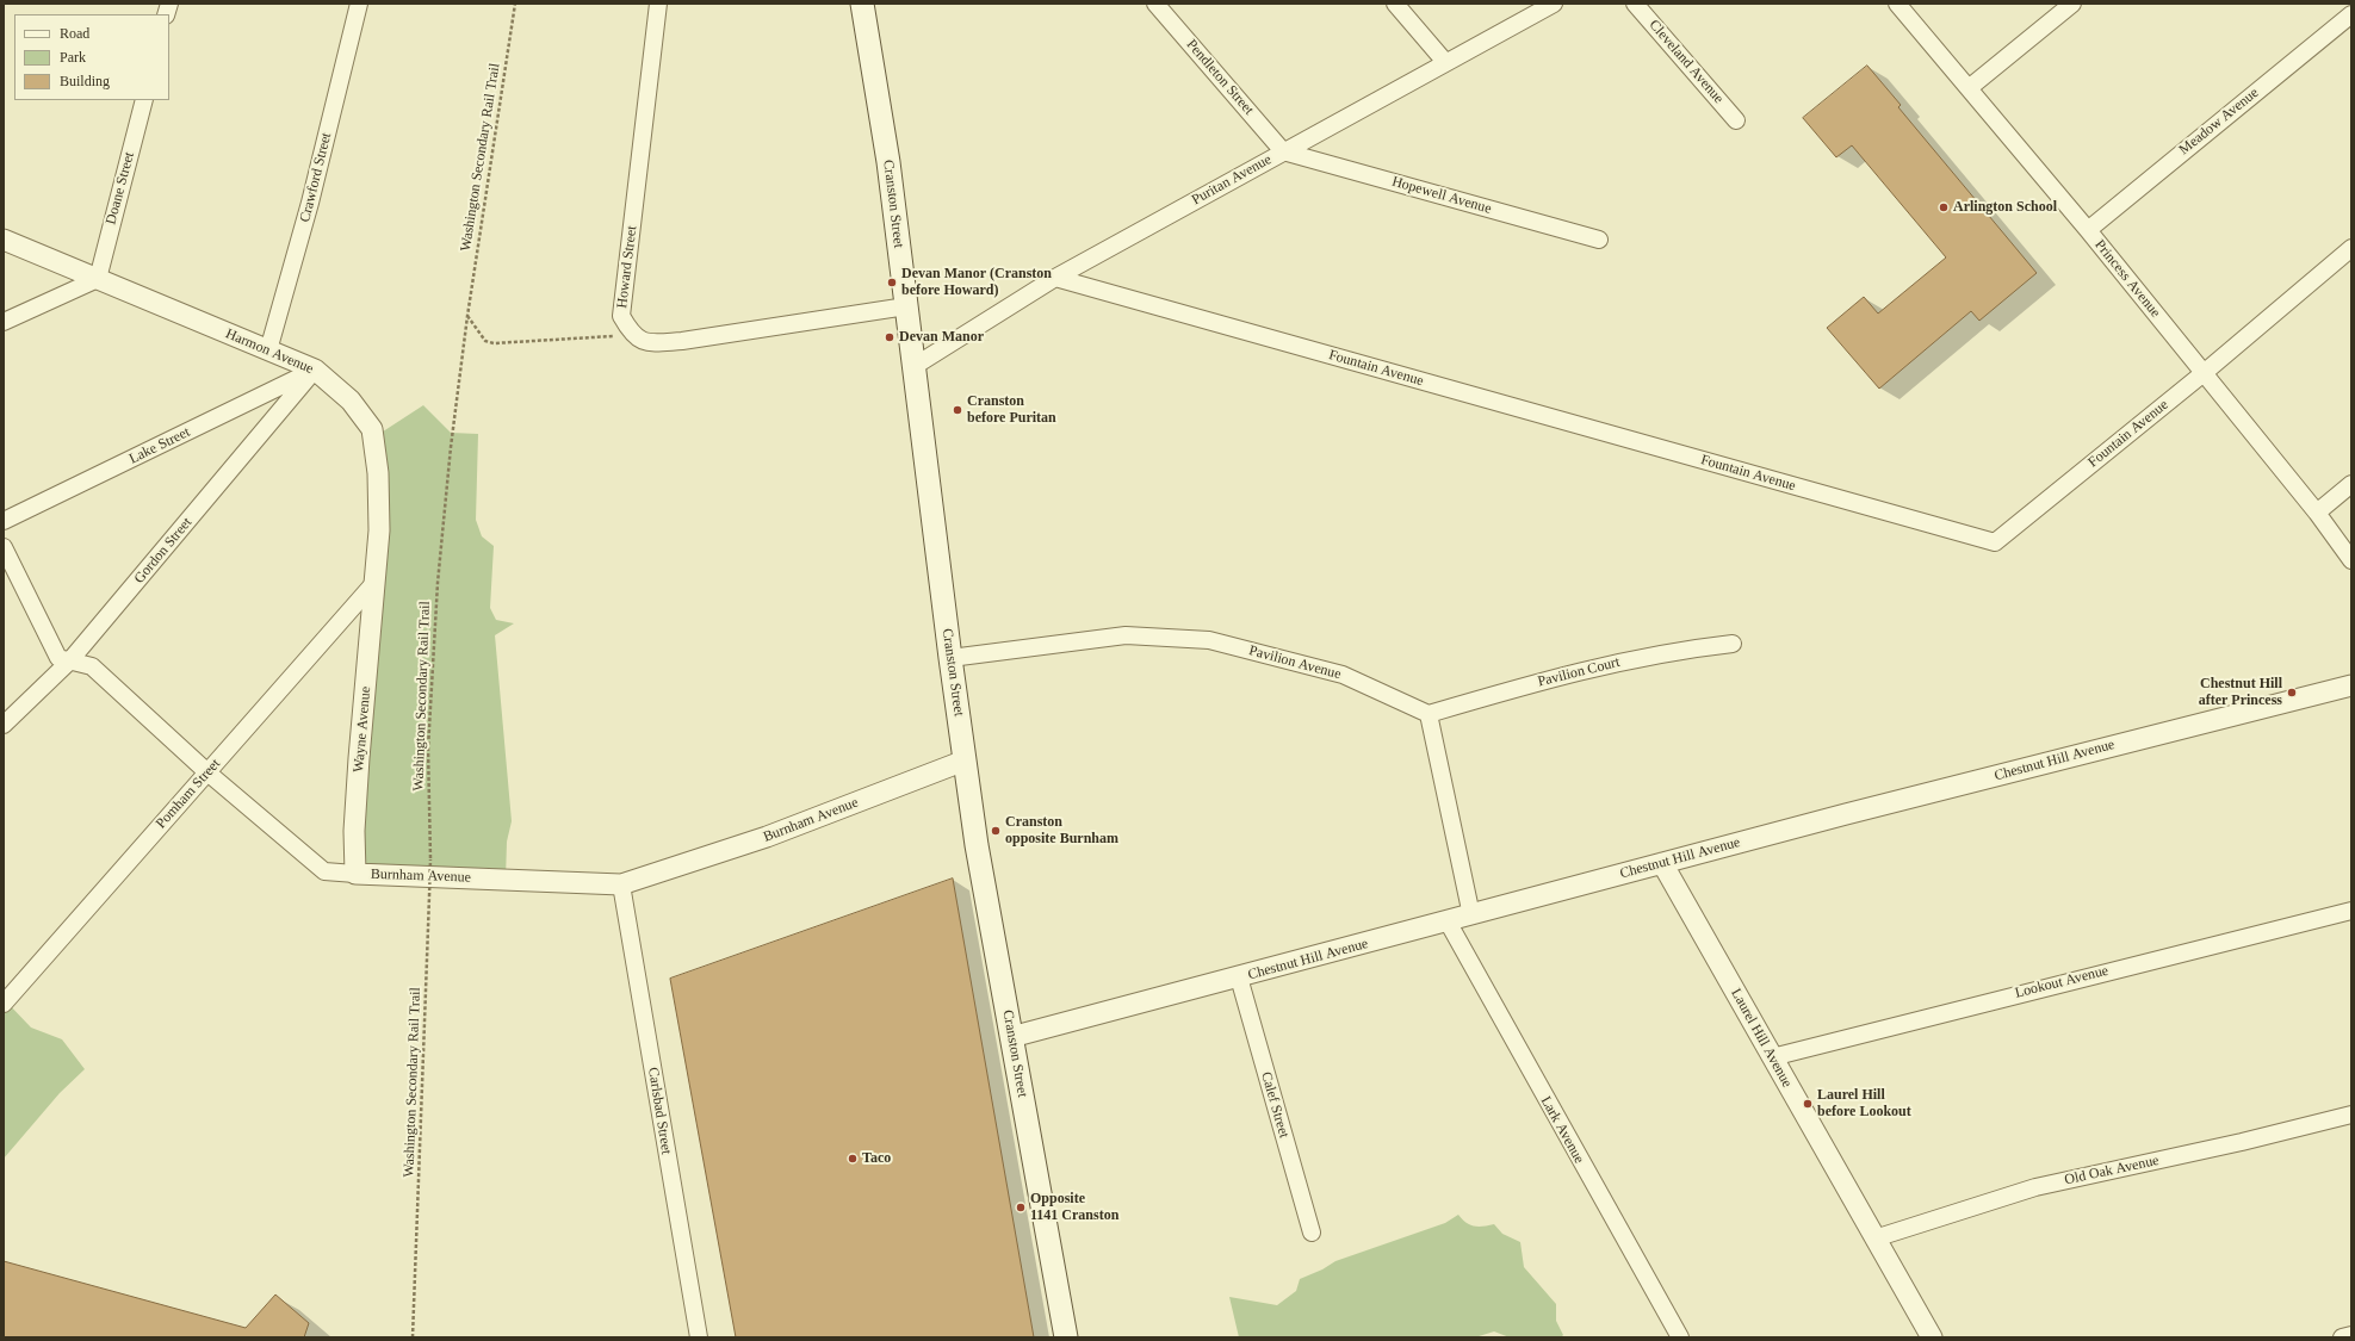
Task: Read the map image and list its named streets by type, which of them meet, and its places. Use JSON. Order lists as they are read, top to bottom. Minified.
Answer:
{"streets":{"main road":["Cranston Street"],"street":["Cleveland Avenue","Pendleton Street","Meadow Avenue","Crawford Street","Puritan Avenue","Doane Street","Hopewell Avenue","Howard Street","Princess Avenue","Harmon Avenue","Fountain Avenue","Lake Street","Gordon Street","Pavilion Avenue","Pavilion Court","Wayne Avenue","Chestnut Hill Avenue","Pomham Street","Burnham Avenue","Lookout Avenue","Laurel Hill Avenue","Calef Street","Carlsbad Street","Lark Avenue","Old Oak Avenue"],"path":["Washington Secondary Rail Trail"]},"crossings":[["Pendleton Street","Puritan Avenue"],["Pendleton Street","Hopewell Avenue"],["Meadow Avenue","Princess Avenue"],["Crawford Street","Harmon Avenue"],["Puritan Avenue","Hopewell Avenue"],["Puritan Avenue","Cranston Street"],["Puritan Avenue","Fountain Avenue"],["Doane Street","Harmon Avenue"],["Cranston Street","Pavilion Avenue"],["Cranston Street","Chestnut Hill Avenue"],["Cranston Street","Burnham Avenue"],["Princess Avenue","Fountain Avenue"],["Harmon Avenue","Lake Street"],["Harmon Avenue","Gordon Street"],["Harmon Avenue","Wayne Avenue"],["Harmon Avenue","Pomham Street"],["Lake Street","Gordon Street"],["Gordon Street","Burnham Avenue"],["Pavilion Avenue","Pavilion Court"],["Wayne Avenue","Pomham Street"],["Wayne Avenue","Burnham Avenue"],["Chestnut Hill Avenue","Laurel Hill Avenue"],["Chestnut Hill Avenue","Calef Street"],["Chestnut Hill Avenue","Lark Avenue"],["Pomham Street","Burnham Avenue"],["Burnham Avenue","Carlsbad Street"],["Lookout Avenue","Laurel Hill Avenue"],["Laurel Hill Avenue","Old Oak Avenue"]],"places":["Arlington School","Devan Manor (Cranston before Howard)","Devan Manor","Cranston before Puritan","Chestnut Hill after Princess","Cranston opposite Burnham","Laurel Hill before Lookout","Taco","Opposite 1141 Cranston"],"legend":["Road","Park","Building"]}
